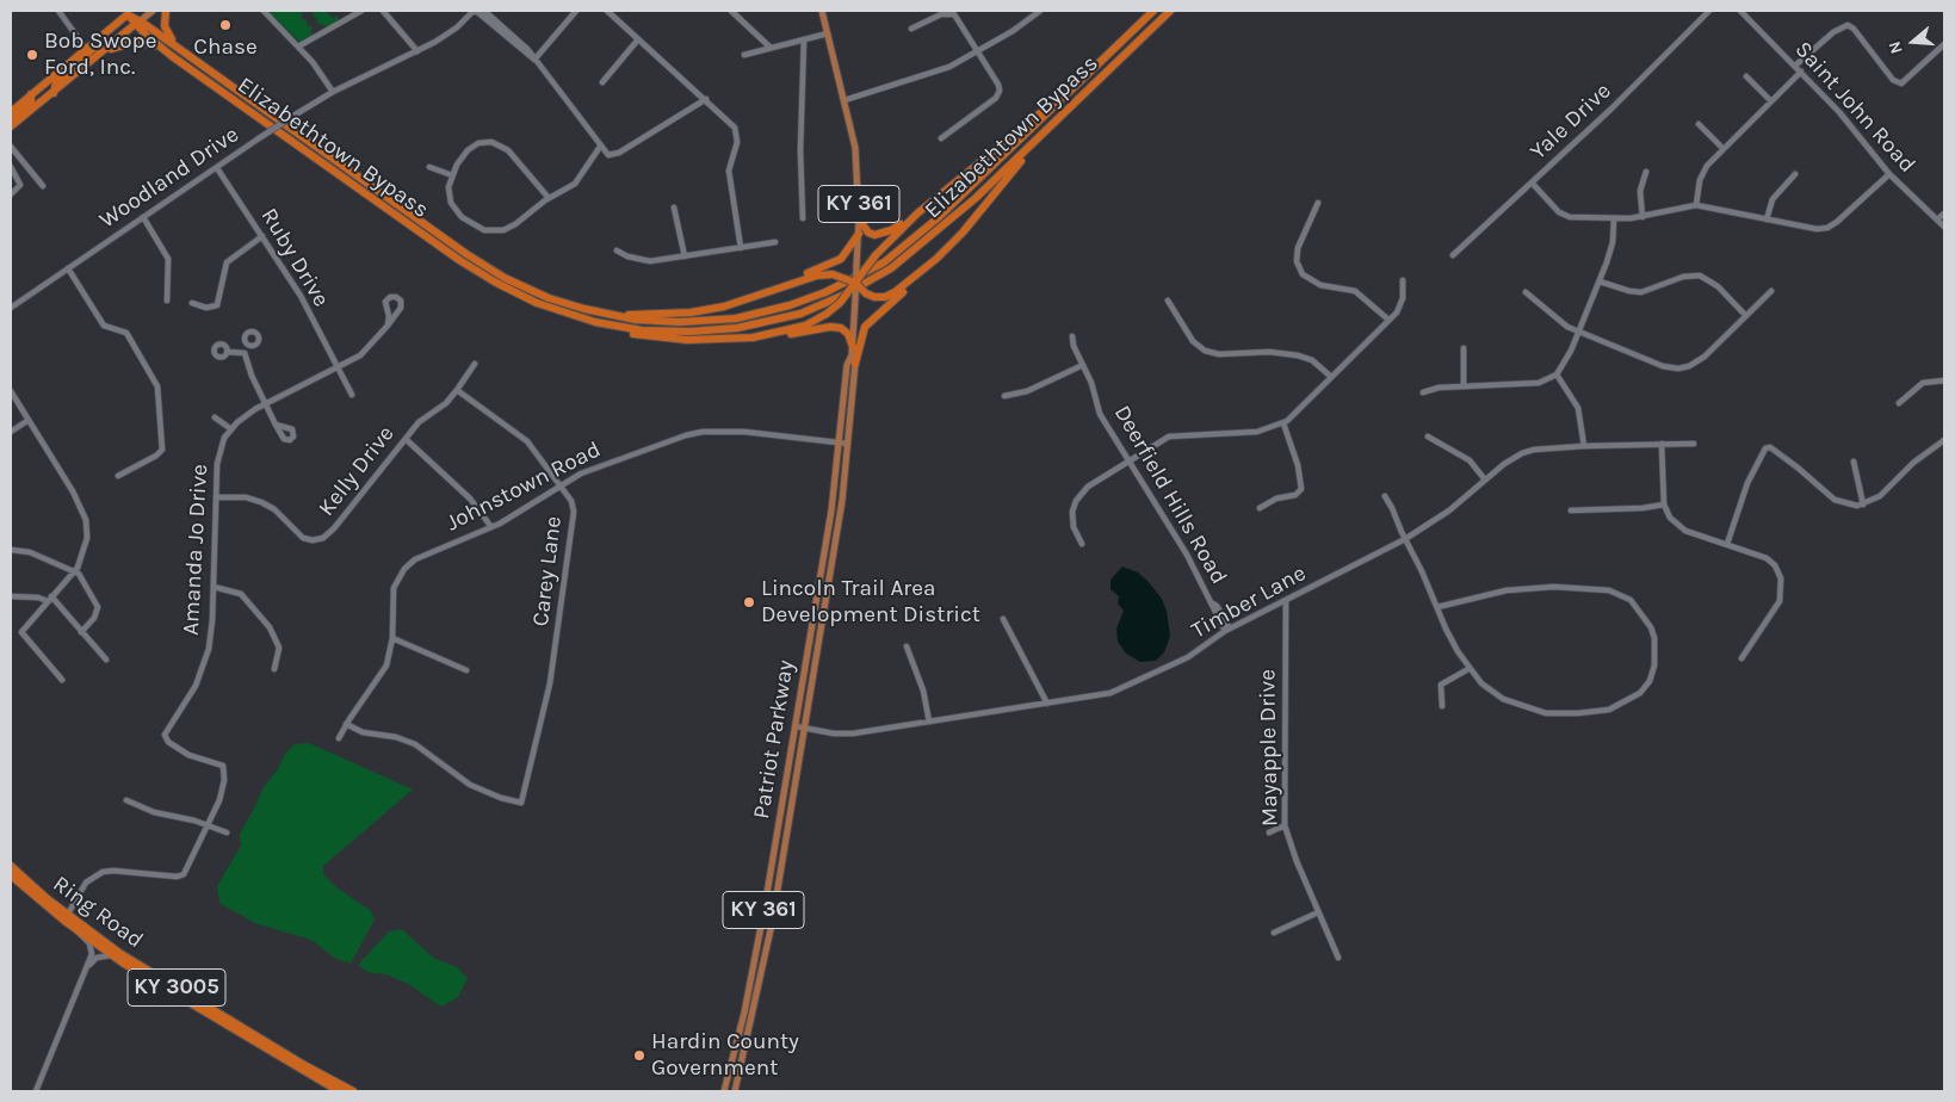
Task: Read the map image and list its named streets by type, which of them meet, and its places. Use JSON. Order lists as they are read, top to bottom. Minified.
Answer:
{"streets":{"highway":["Elizabethtown Bypass","Ring Road","KY 3005"],"main road":["KY 361","Patriot Parkway"],"street":["Saint John Road","Yale Drive","Woodland Drive","Ruby Drive","Kelly Drive","Johnstown Road","Deerfield Hills Road","Amanda Jo Drive","Carey Lane","Timber Lane","Mayapple Drive"]},"crossings":[["Woodland Drive","Ruby Drive"],["KY 361","Patriot Parkway"],["Ruby Drive","Amanda Jo Drive"],["Kelly Drive","Amanda Jo Drive"],["Kelly Drive","Carey Lane"],["Johnstown Road","Carey Lane"],["Johnstown Road","Patriot Parkway"],["Deerfield Hills Road","Timber Lane"],["Amanda Jo Drive","Ring Road"],["Timber Lane","Patriot Parkway"],["Timber Lane","Mayapple Drive"]],"places":["Chase","Bob Swope Ford, Inc.","Lincoln Trail Area Development District","Hardin County Government"],"north":"left"}
